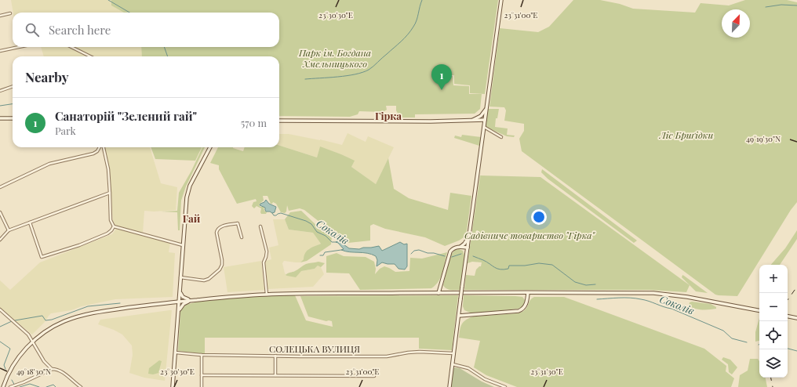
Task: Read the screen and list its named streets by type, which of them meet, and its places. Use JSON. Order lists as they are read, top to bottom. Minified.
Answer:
{"streets":{"street":["СОЛЕЦЬКА ВУЛИЦЯ"]},"districts":["Гірка","Гай"],"water":["Соколів"],"parks":["Парк ім. Богдана Хмельницького","Ліс Бриґідки","Садівниче товариство \"Гірка\""],"north":"top right","page":{"search":"Search here","heading":"Nearby","pins":"1","list":[{"mark":"1","name":"Санаторій \"Зелений гай\"","note":"Park","value":"570 m"}],"map_buttons":["+","−"]},"coordinates":["23°30'30\"E","23°31'00\"E","49°19'30\"N","49°18'30\"N","23°31'30\"E"]}
